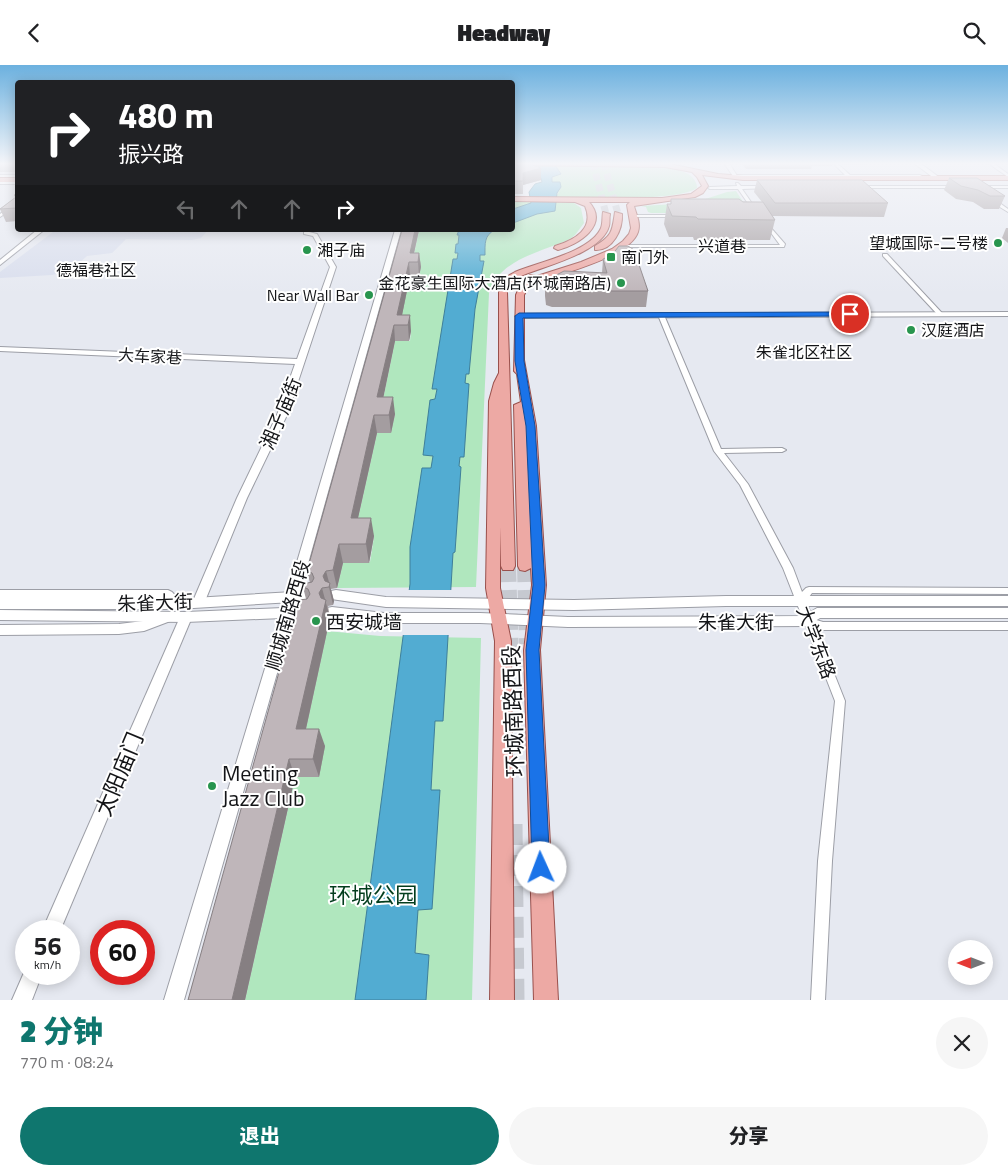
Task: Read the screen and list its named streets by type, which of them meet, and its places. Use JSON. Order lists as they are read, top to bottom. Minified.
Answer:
{"streets":{"main road":["朱雀大街","环城南路西段"],"street":["兴道巷","大车家巷","湘子庙街","顺城南路西段","大学东路","太阳庙门"]},"crossings":[["大车家巷","湘子庙街"],["湘子庙街","朱雀大街"],["朱雀大街","顺城南路西段"],["朱雀大街","大学东路"],["朱雀大街","环城南路西段"],["朱雀大街","太阳庙门"]],"districts":["德福巷社区","朱雀北区社区"],"parks":["环城公园"],"places":{"other":["望城国际-二号楼","湘子庙","金花豪生国际大酒店(环城南路店)","Near Wall Bar","汉庭酒店","西安城墙","Meeting Jazz Club"],"transit":["南门外"]},"north":"left","page":{"header":"Headway","turn":["480 m","振兴路"],"speed":"56 km/h","limit":"60","heading":["2 分钟","770 m · 08:24"],"buttons":["退出","分享"]}}
